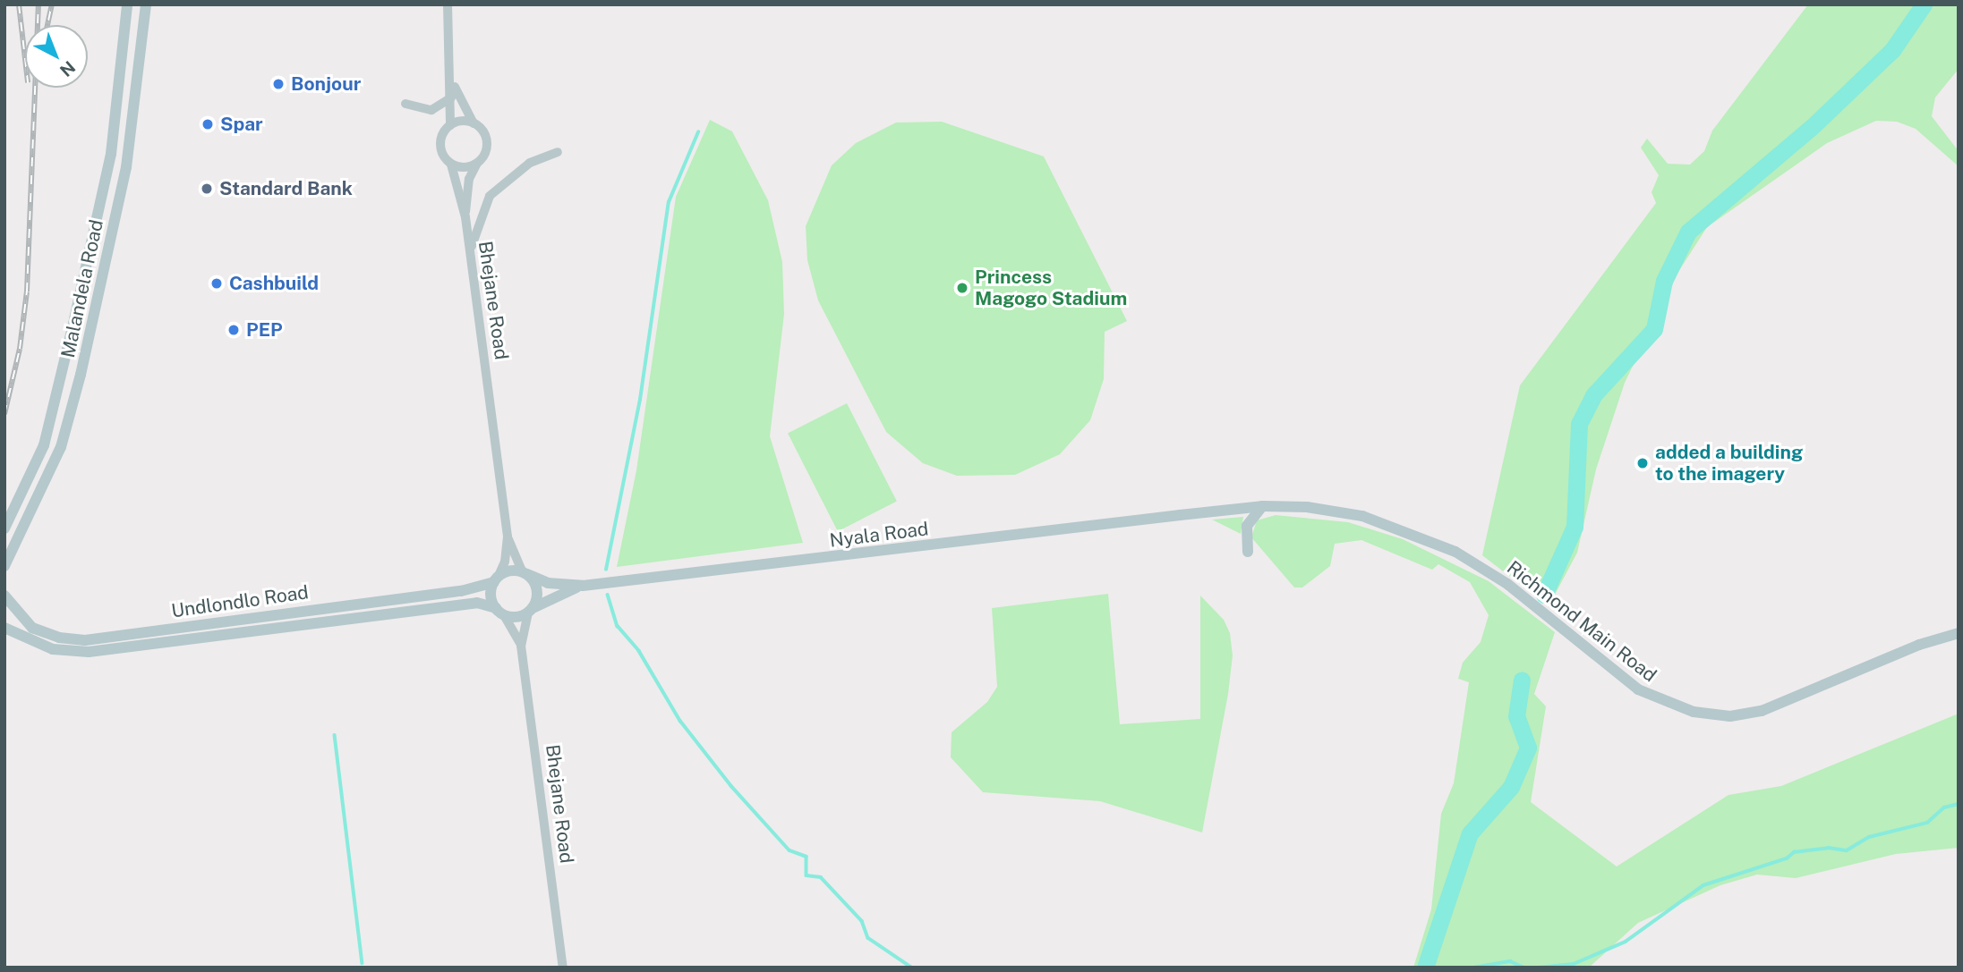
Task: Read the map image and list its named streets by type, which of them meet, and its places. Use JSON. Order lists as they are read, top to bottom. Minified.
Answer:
{"streets":{"main road":["Malandela Road","Nyala Road","Undlondlo Road","Richmond Main Road"],"street":["Bhejane Road"]},"crossings":[["Bhejane Road","Nyala Road"],["Bhejane Road","Undlondlo Road"],["Nyala Road","Undlondlo Road"],["Nyala Road","Richmond Main Road"]],"places":["Bonjour","Spar","Standard Bank","Cashbuild","Princess Magogo Stadium","PEP","added a building to the imagery"],"north":"bottom right"}
